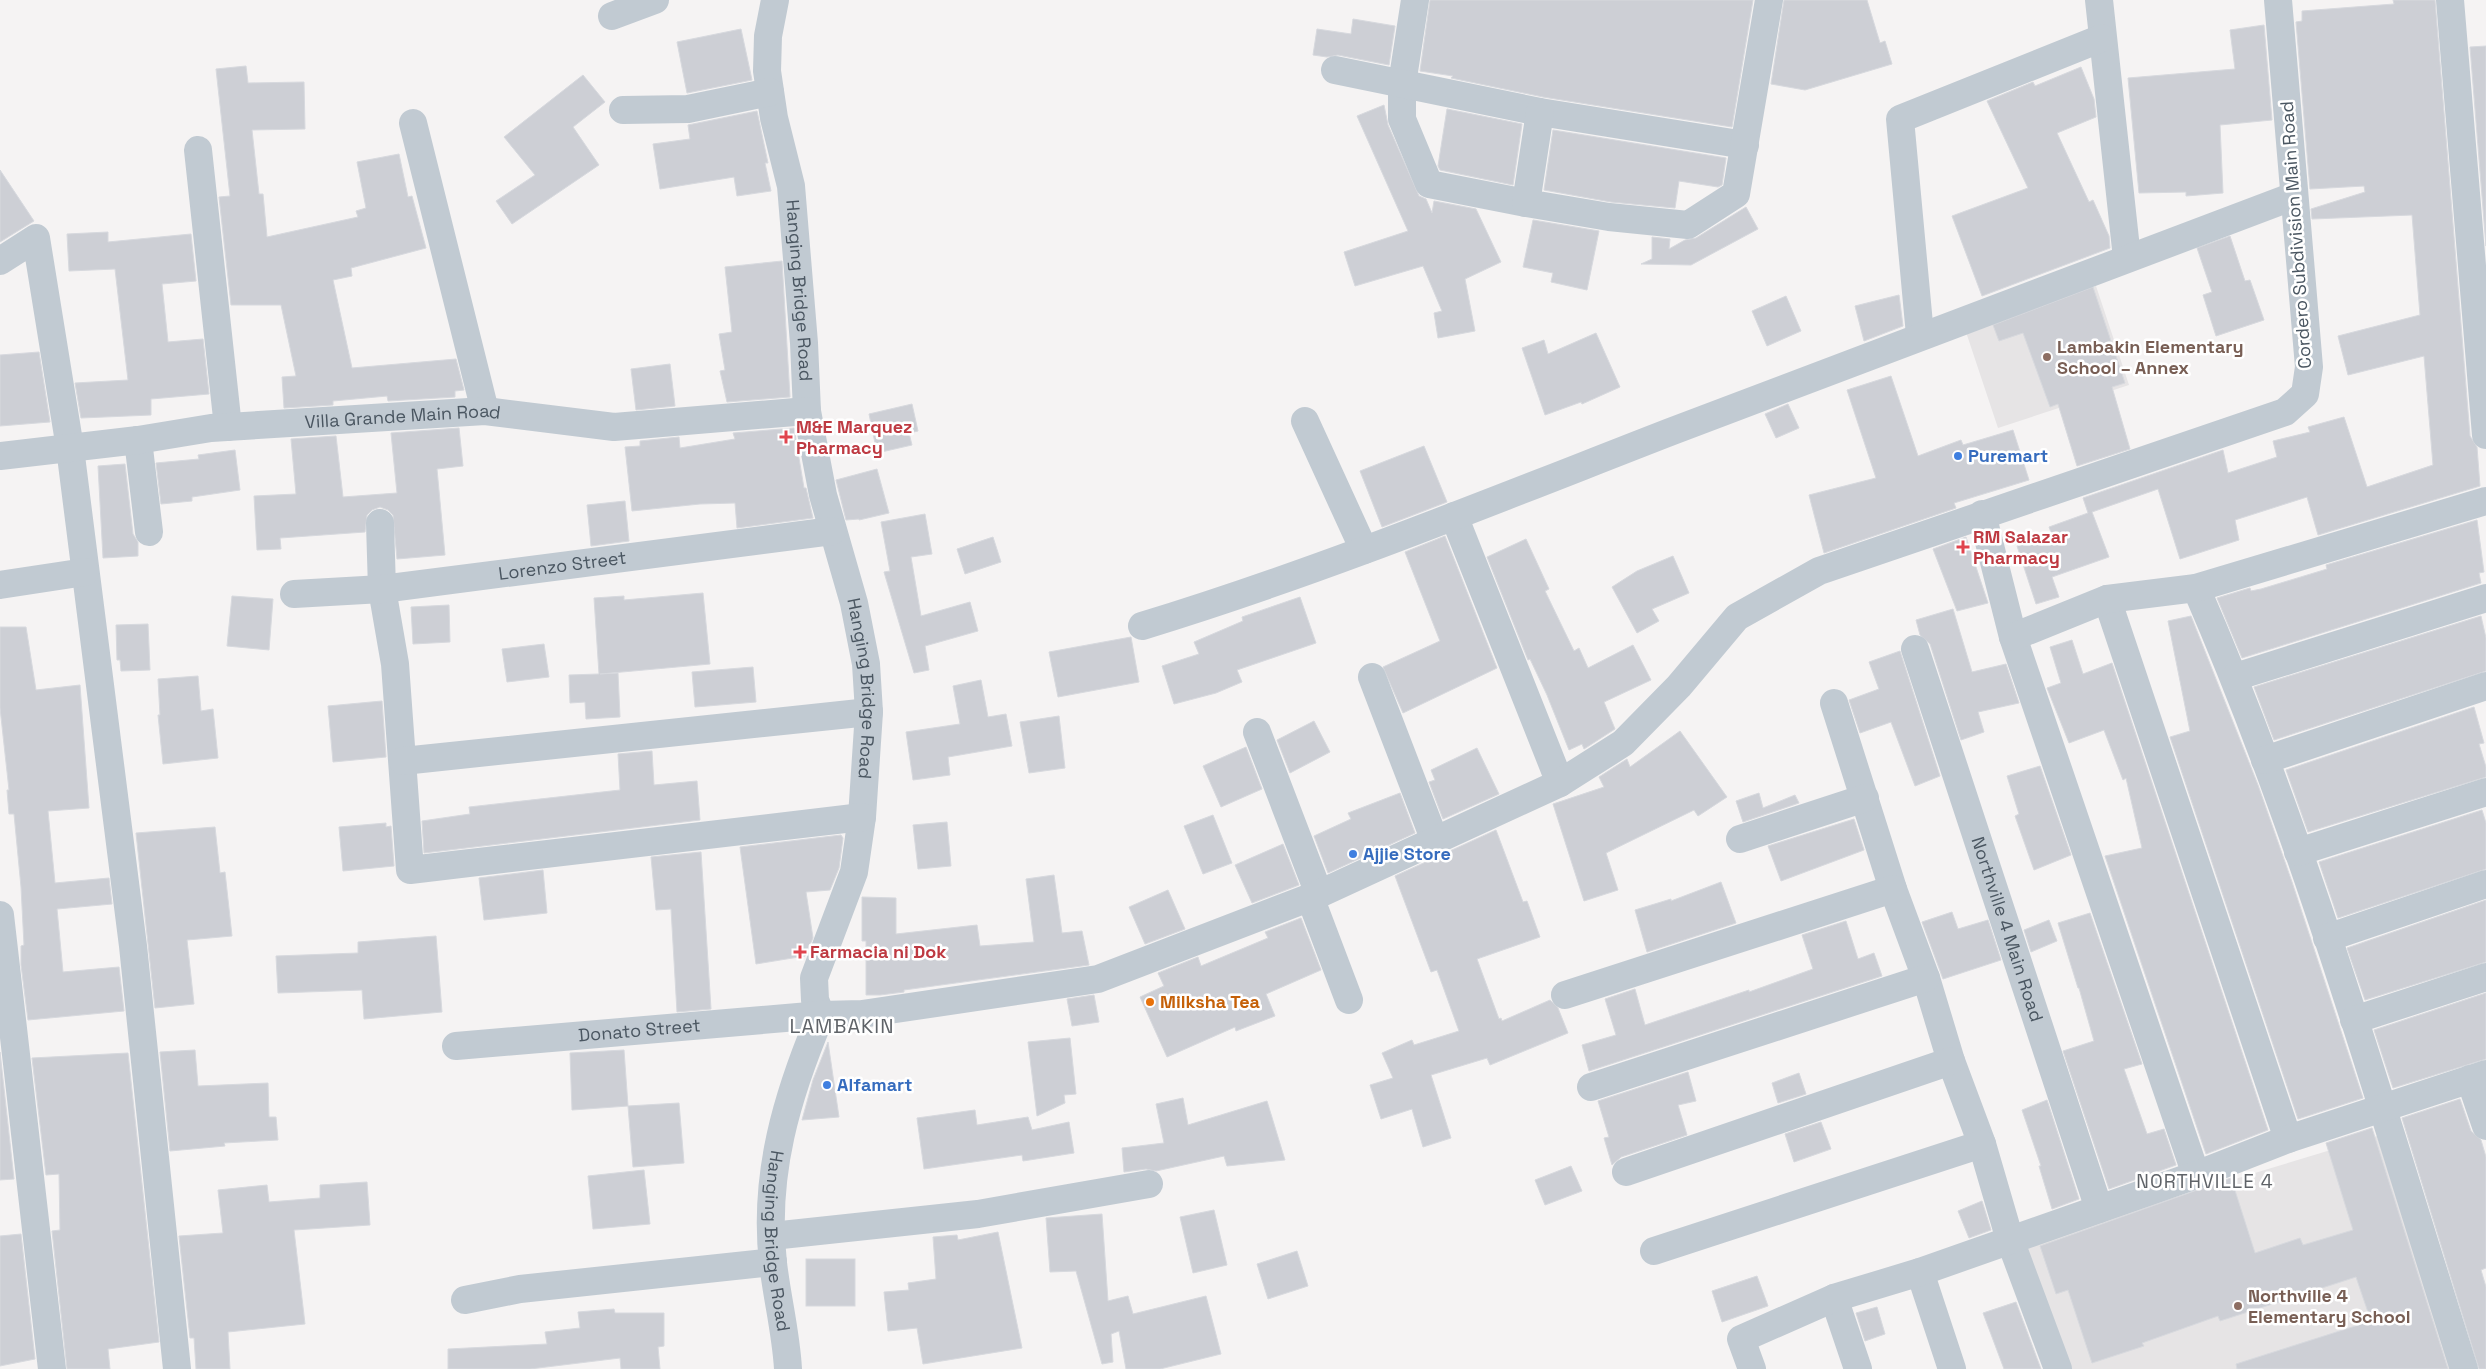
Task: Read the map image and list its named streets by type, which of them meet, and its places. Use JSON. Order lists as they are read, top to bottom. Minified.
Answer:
{"streets":{"street":["Cordero Subdivision Main Road","Hanging Bridge Road","Villa Grande Main Road","Lorenzo Street","Northville 4 Main Road","Donato Street"]},"crossings":[["Cordero Subdivision Main Road","Donato Street"],["Hanging Bridge Road","Villa Grande Main Road"],["Hanging Bridge Road","Lorenzo Street"],["Hanging Bridge Road","Donato Street"]],"districts":["LAMBAKIN","NORTHVILLE 4"],"places":{"other":["Lambakin Elementary School – Annex","Puremart","Ajjie Store","Milksha Tea","Alfamart","Northville 4 Elementary School"],"health":["M&E Marquez Pharmacy","RM Salazar Pharmacy","Farmacia ni Dok"]}}
